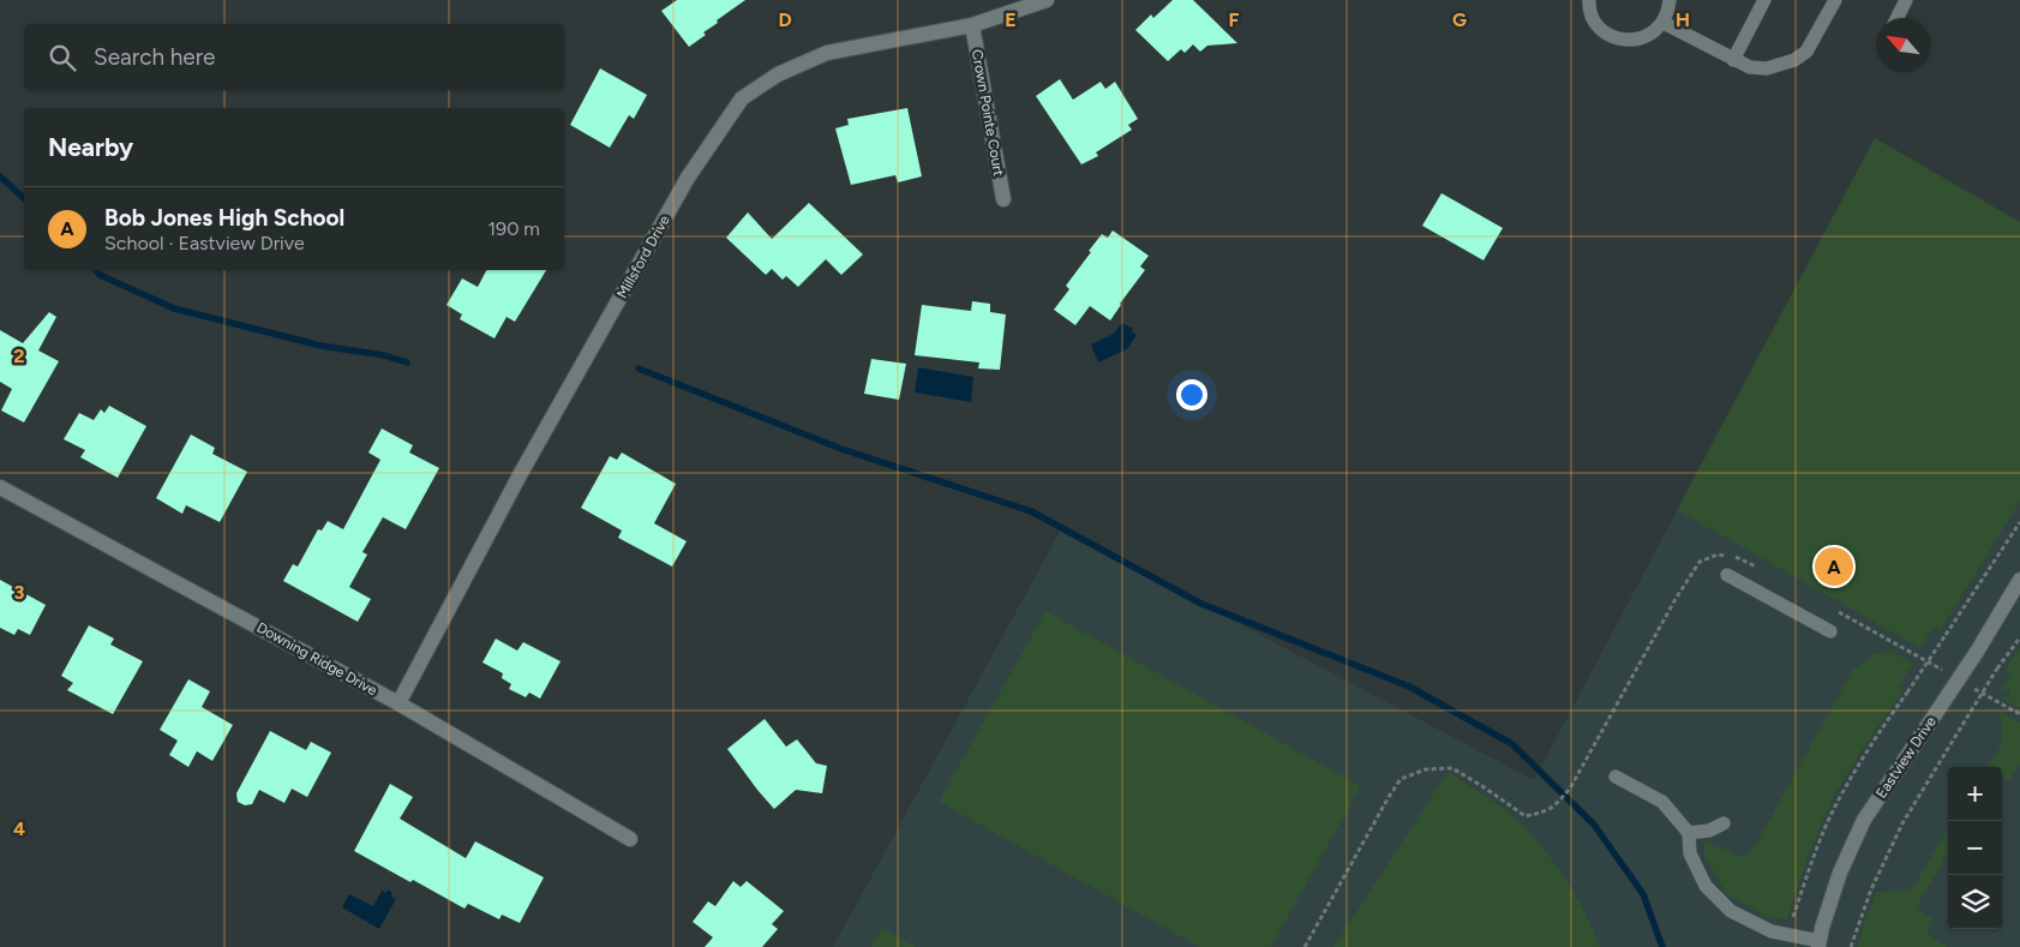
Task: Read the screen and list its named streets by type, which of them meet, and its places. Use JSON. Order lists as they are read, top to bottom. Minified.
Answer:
{"streets":{"street":["Crown Pointe Court","Millsford Drive","Downing Ridge Drive","Eastview Drive"]},"crossings":[["Crown Pointe Court","Millsford Drive"],["Millsford Drive","Downing Ridge Drive"]],"north":"top left","page":{"search":"Search here","heading":"Nearby","list":[{"mark":"A","name":"Bob Jones High School","note":"School · Eastview Drive","value":"190 m"}],"pins":"A","map_buttons":["+","−"]},"grid":{"columns":["D","E","F","G","H"],"rows":["2","3","4"]}}
